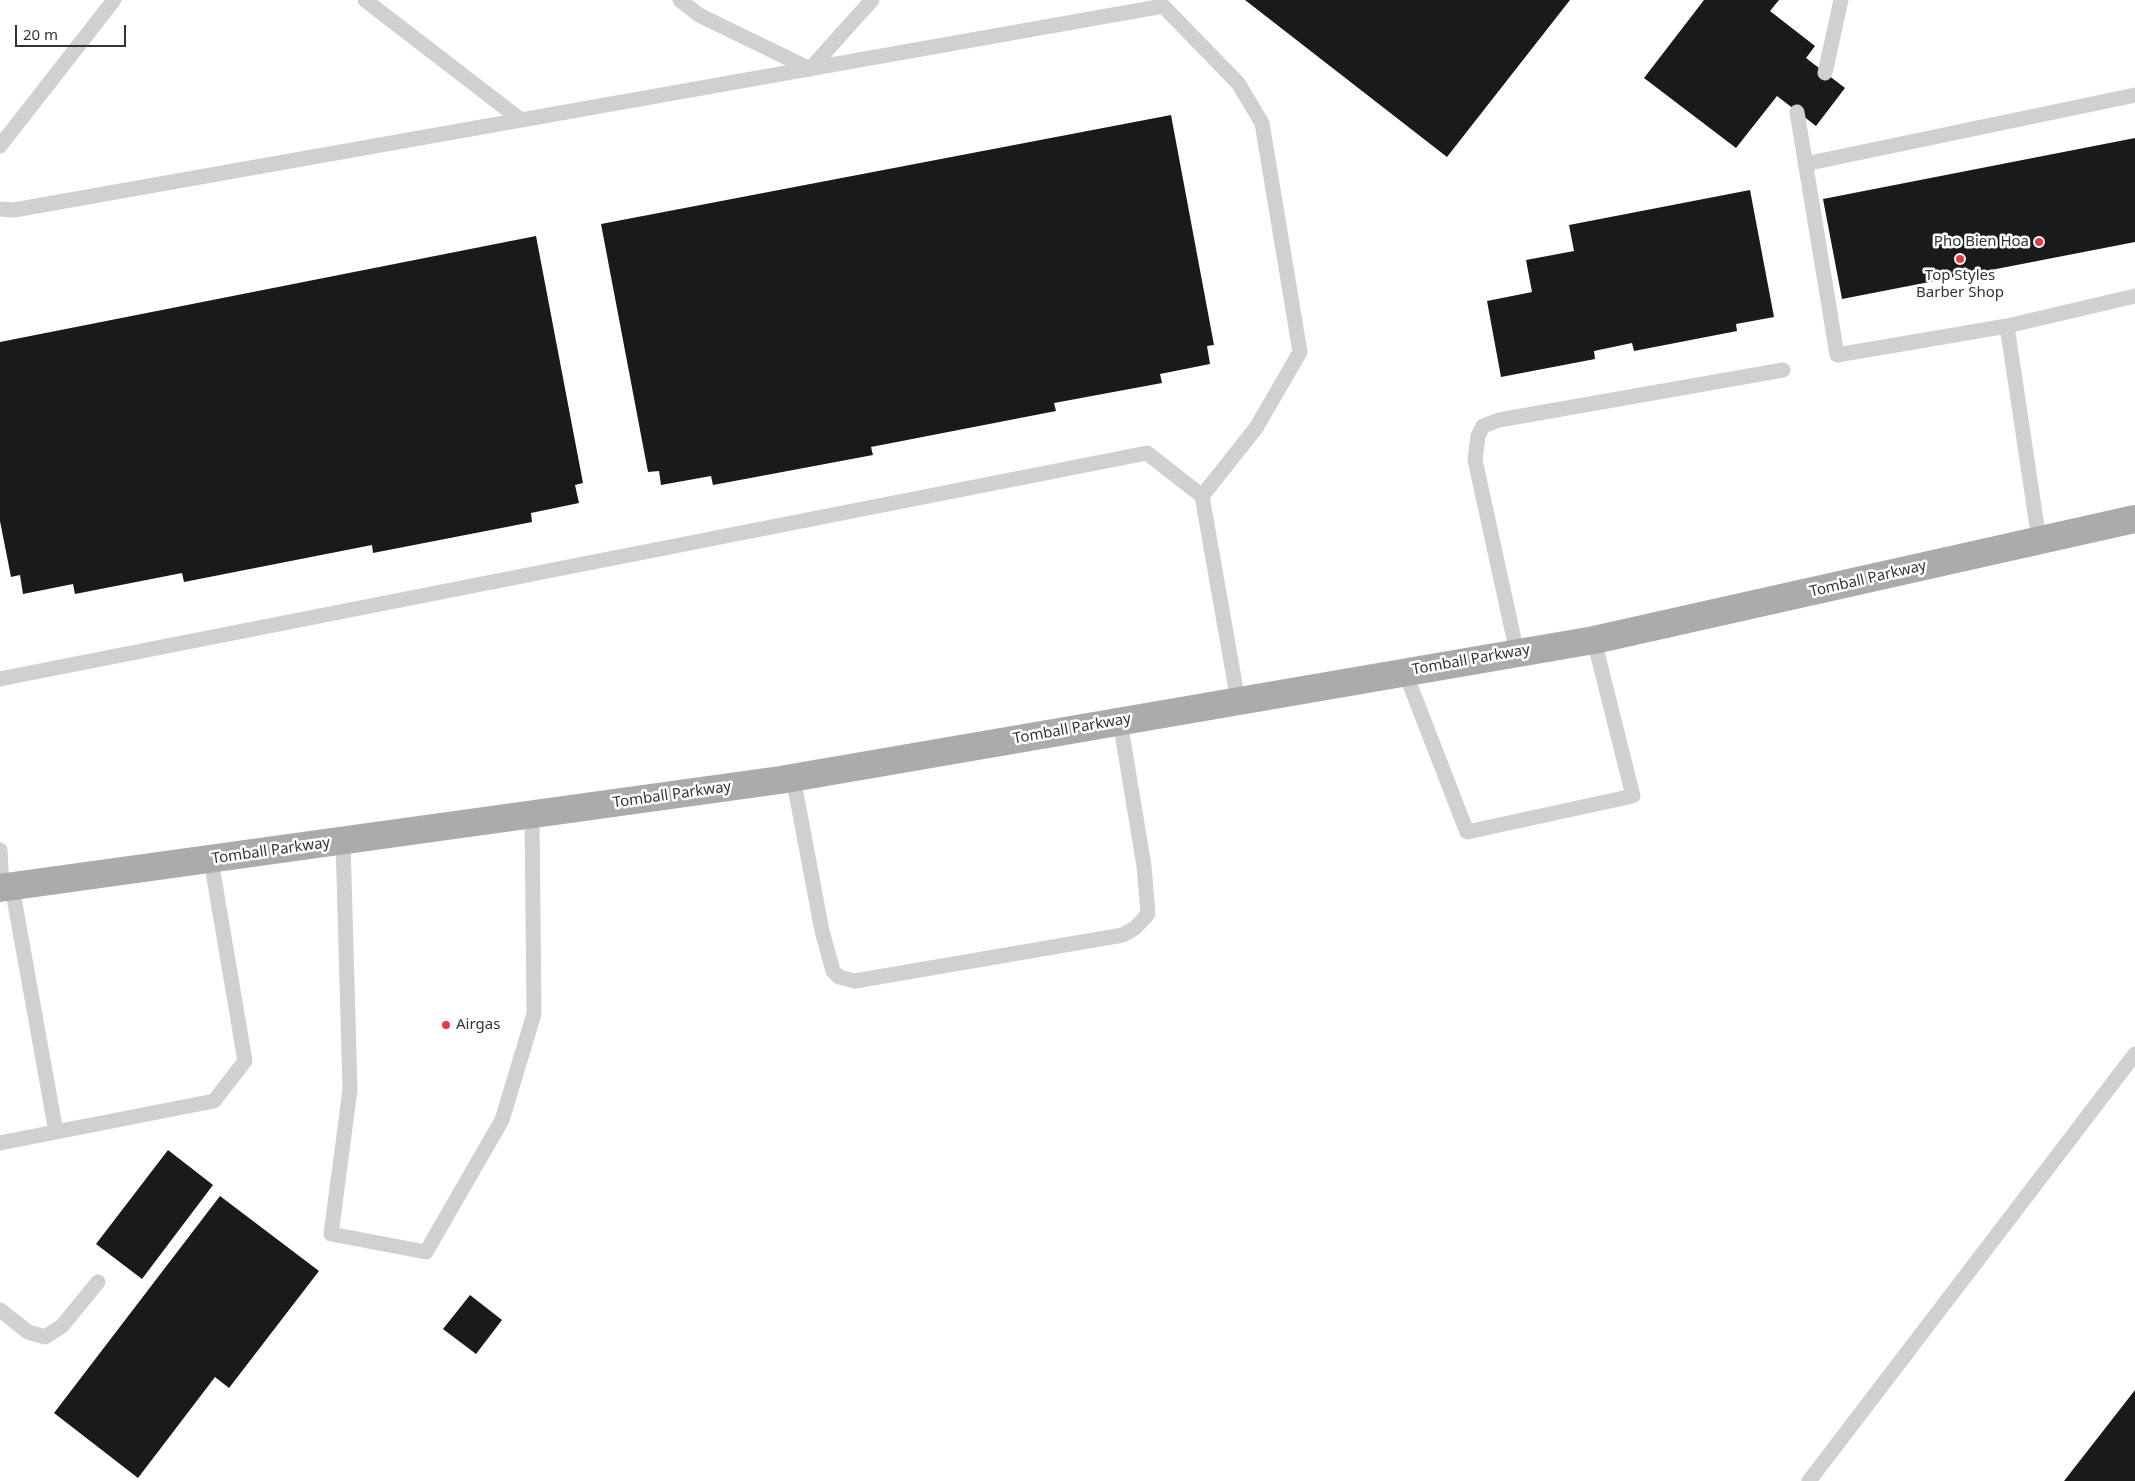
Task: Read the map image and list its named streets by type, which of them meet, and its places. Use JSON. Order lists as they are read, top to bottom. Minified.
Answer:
{"streets":{"main road":["Tomball Parkway"]},"places":["Pho Bien Hoa","Top Styles Barber Shop","Airgas"],"scale_bar":"20 m"}
